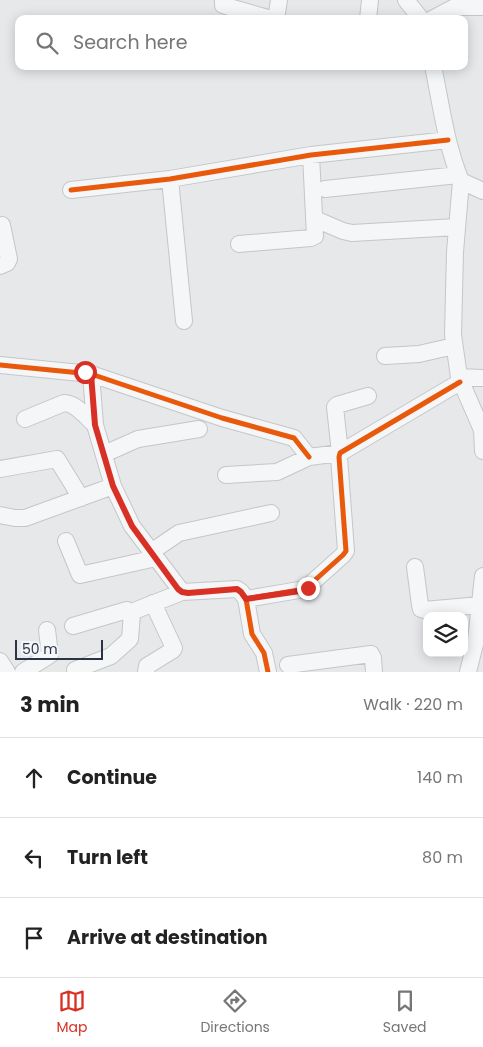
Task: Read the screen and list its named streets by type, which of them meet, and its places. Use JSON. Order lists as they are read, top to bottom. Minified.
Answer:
{"scale_bar":"50 m","page":{"search":"Search here","scale":"50 m","heading":["3 min","Walk · 220 m"],"list":[["Continue","140 m"],["Turn left","80 m"],"Arrive at destination"],"nav":["Map","Directions","Saved"]}}
